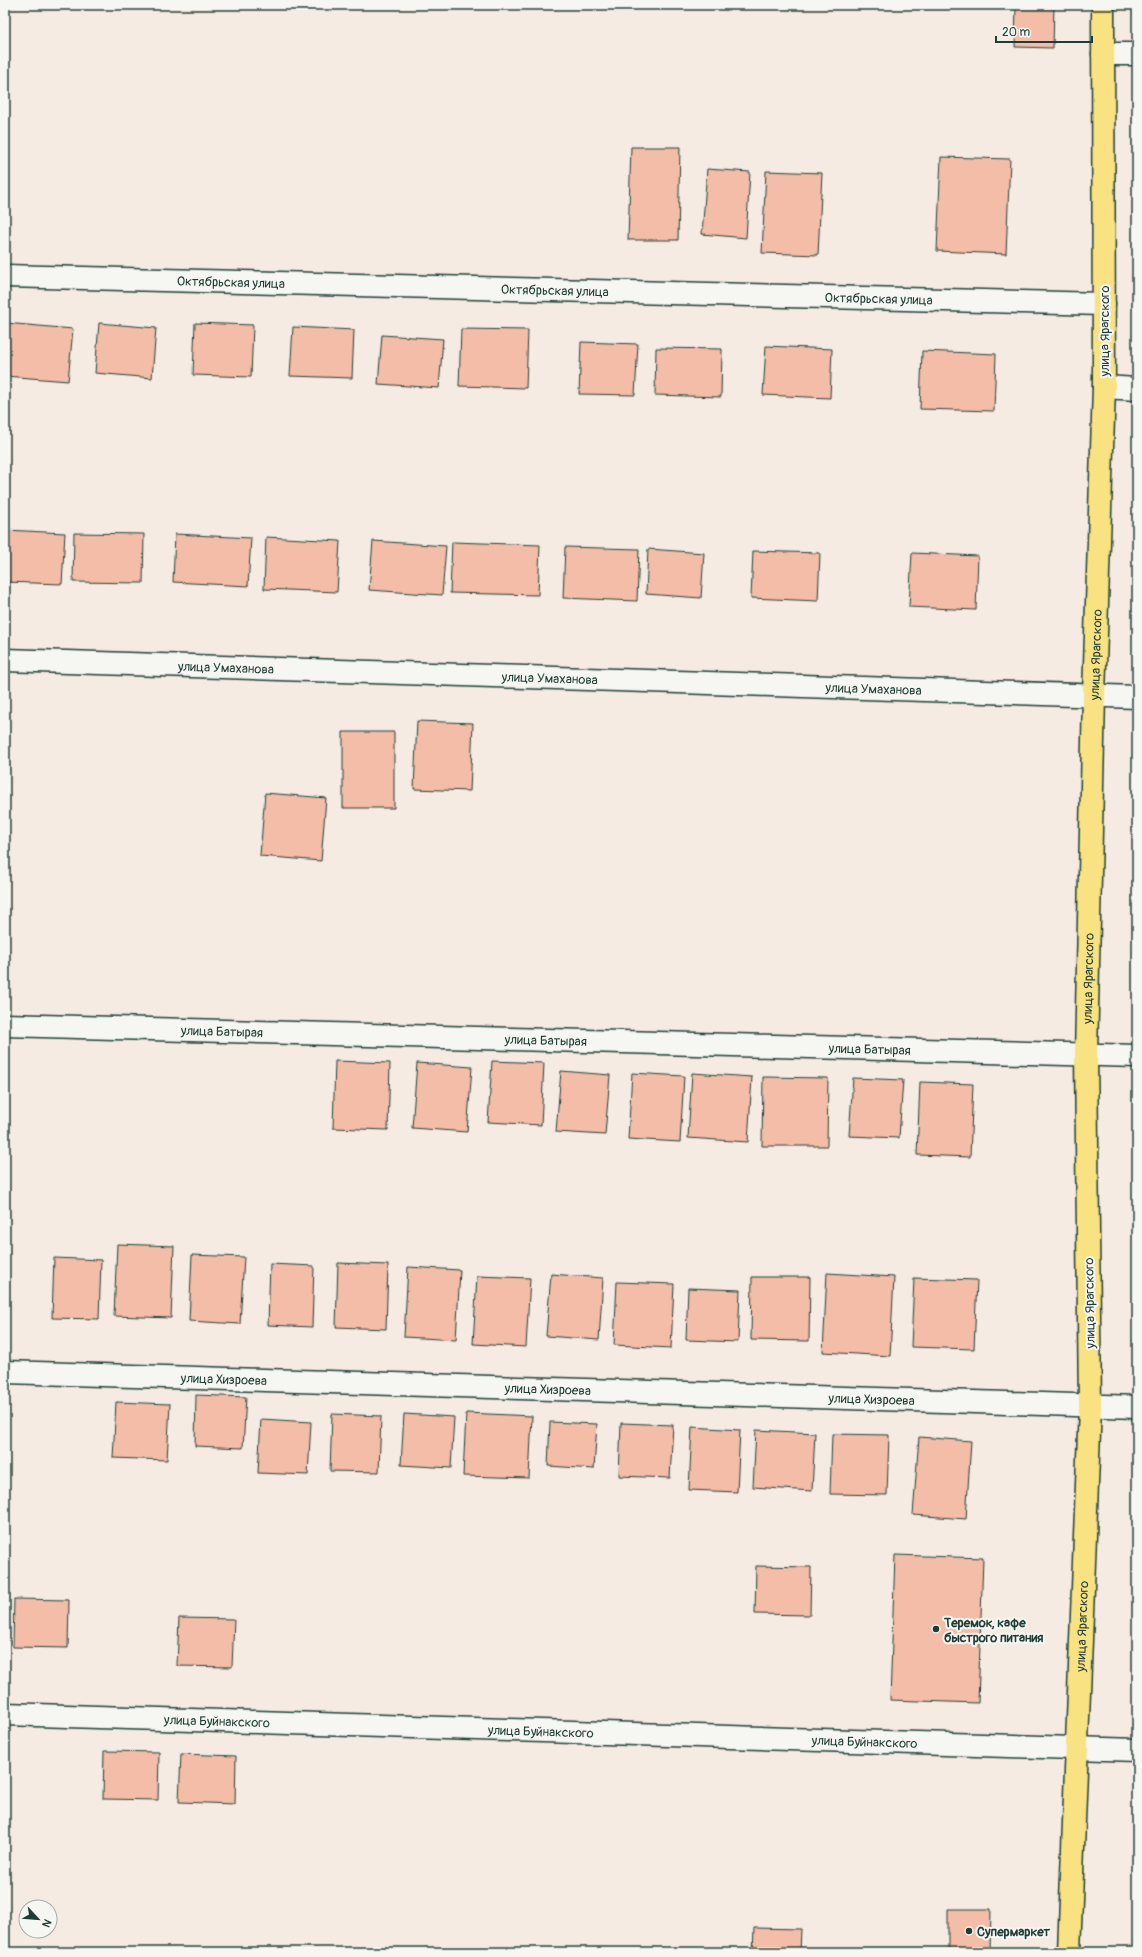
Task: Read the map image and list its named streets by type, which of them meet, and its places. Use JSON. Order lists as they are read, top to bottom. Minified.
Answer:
{"streets":{"main road":["улица Ярагского"],"street":["Октябрьская улица","улица Умаханова","улица Батырая","улица Хизроева","улица Буйнакского"]},"crossings":[["Октябрьская улица","улица Ярагского"],["улица Ярагского","улица Умаханова"],["улица Ярагского","улица Батырая"],["улица Ярагского","улица Хизроева"],["улица Ярагского","улица Буйнакского"]],"places":["Теремок, кафе быстрого питания","Супермаркет"],"scale_bar":"20 m","north":"bottom right"}
